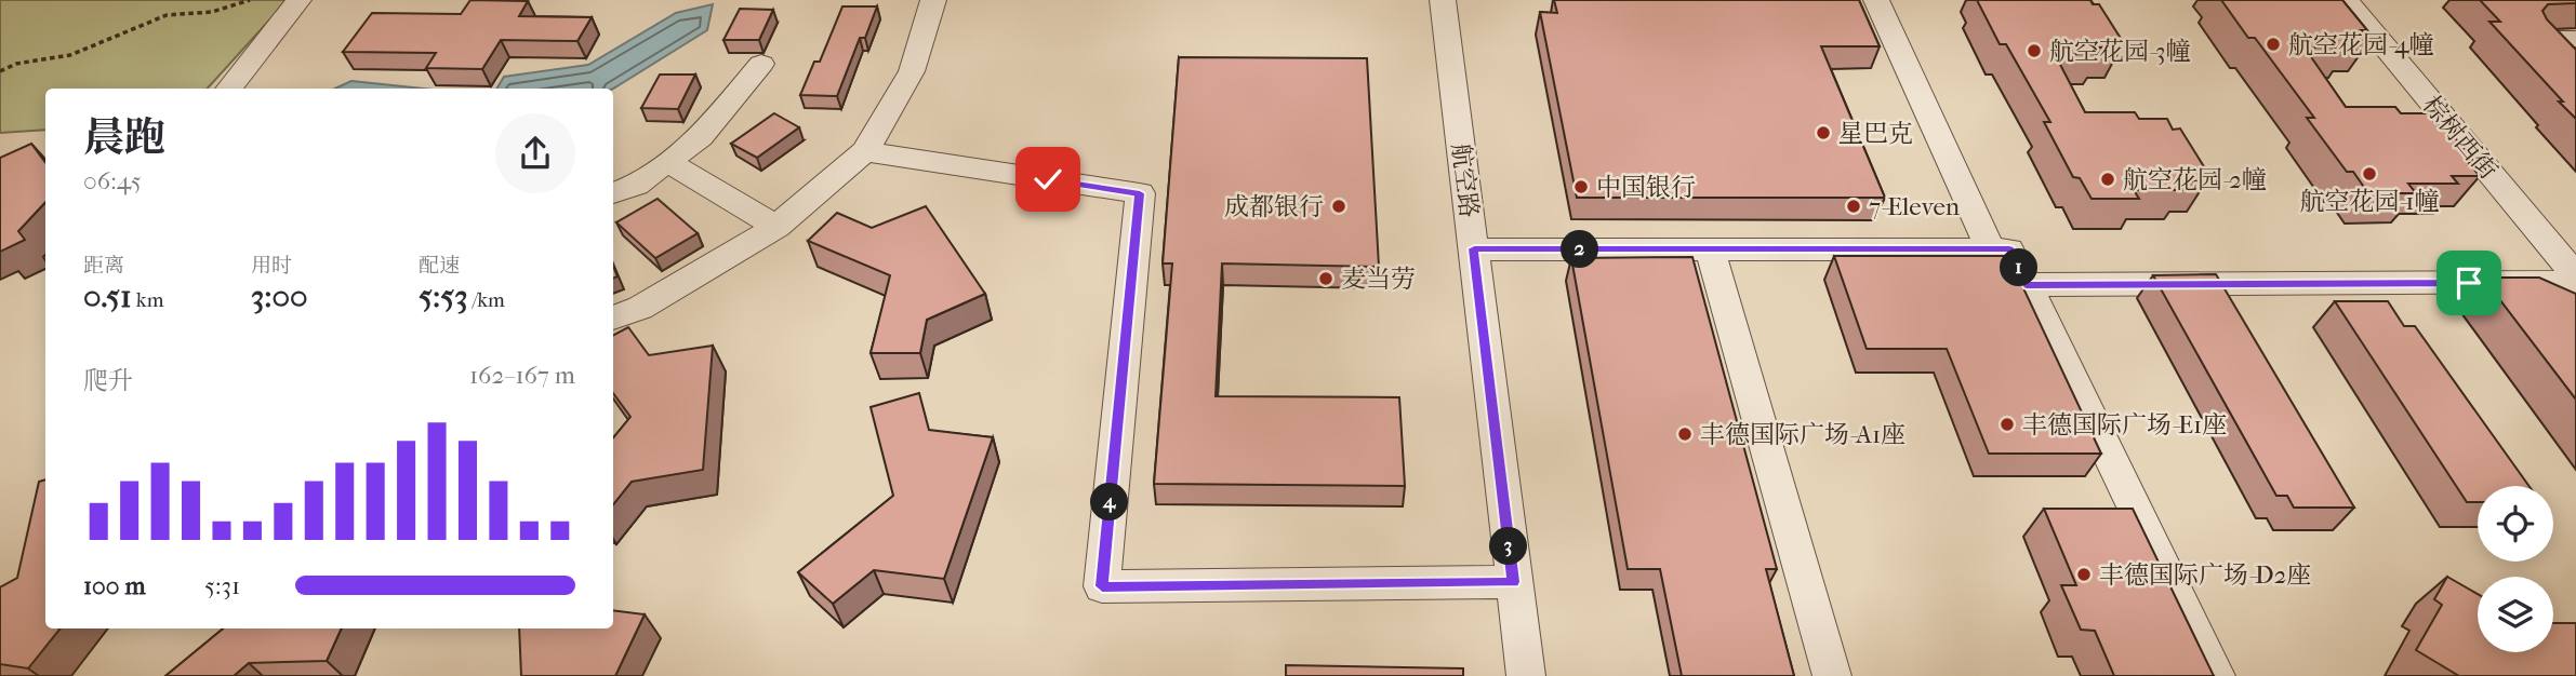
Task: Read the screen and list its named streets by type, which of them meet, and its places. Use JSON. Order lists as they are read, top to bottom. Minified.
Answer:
{"streets":{"street":["棕树西街","航空路"]},"places":["航空花园-4幢","航空花园-3幢","星巴克","航空花园-1幢","航空花园-2幢","中国银行","成都银行","7-Eleven","麦当劳","丰德国际广场-E1座","丰德国际广场-A1座","丰德国际广场-D2座"],"page":{"heading":["晨跑","06:45"],"stats":[["距离","0.51 km"],["用时","3:00"],["配速","5:53 /km"]],"pins":["2","1","4","3"],"chart":["爬升","162–167 m"],"list":[{"name":"100 m","note":"5:31"}]}}
